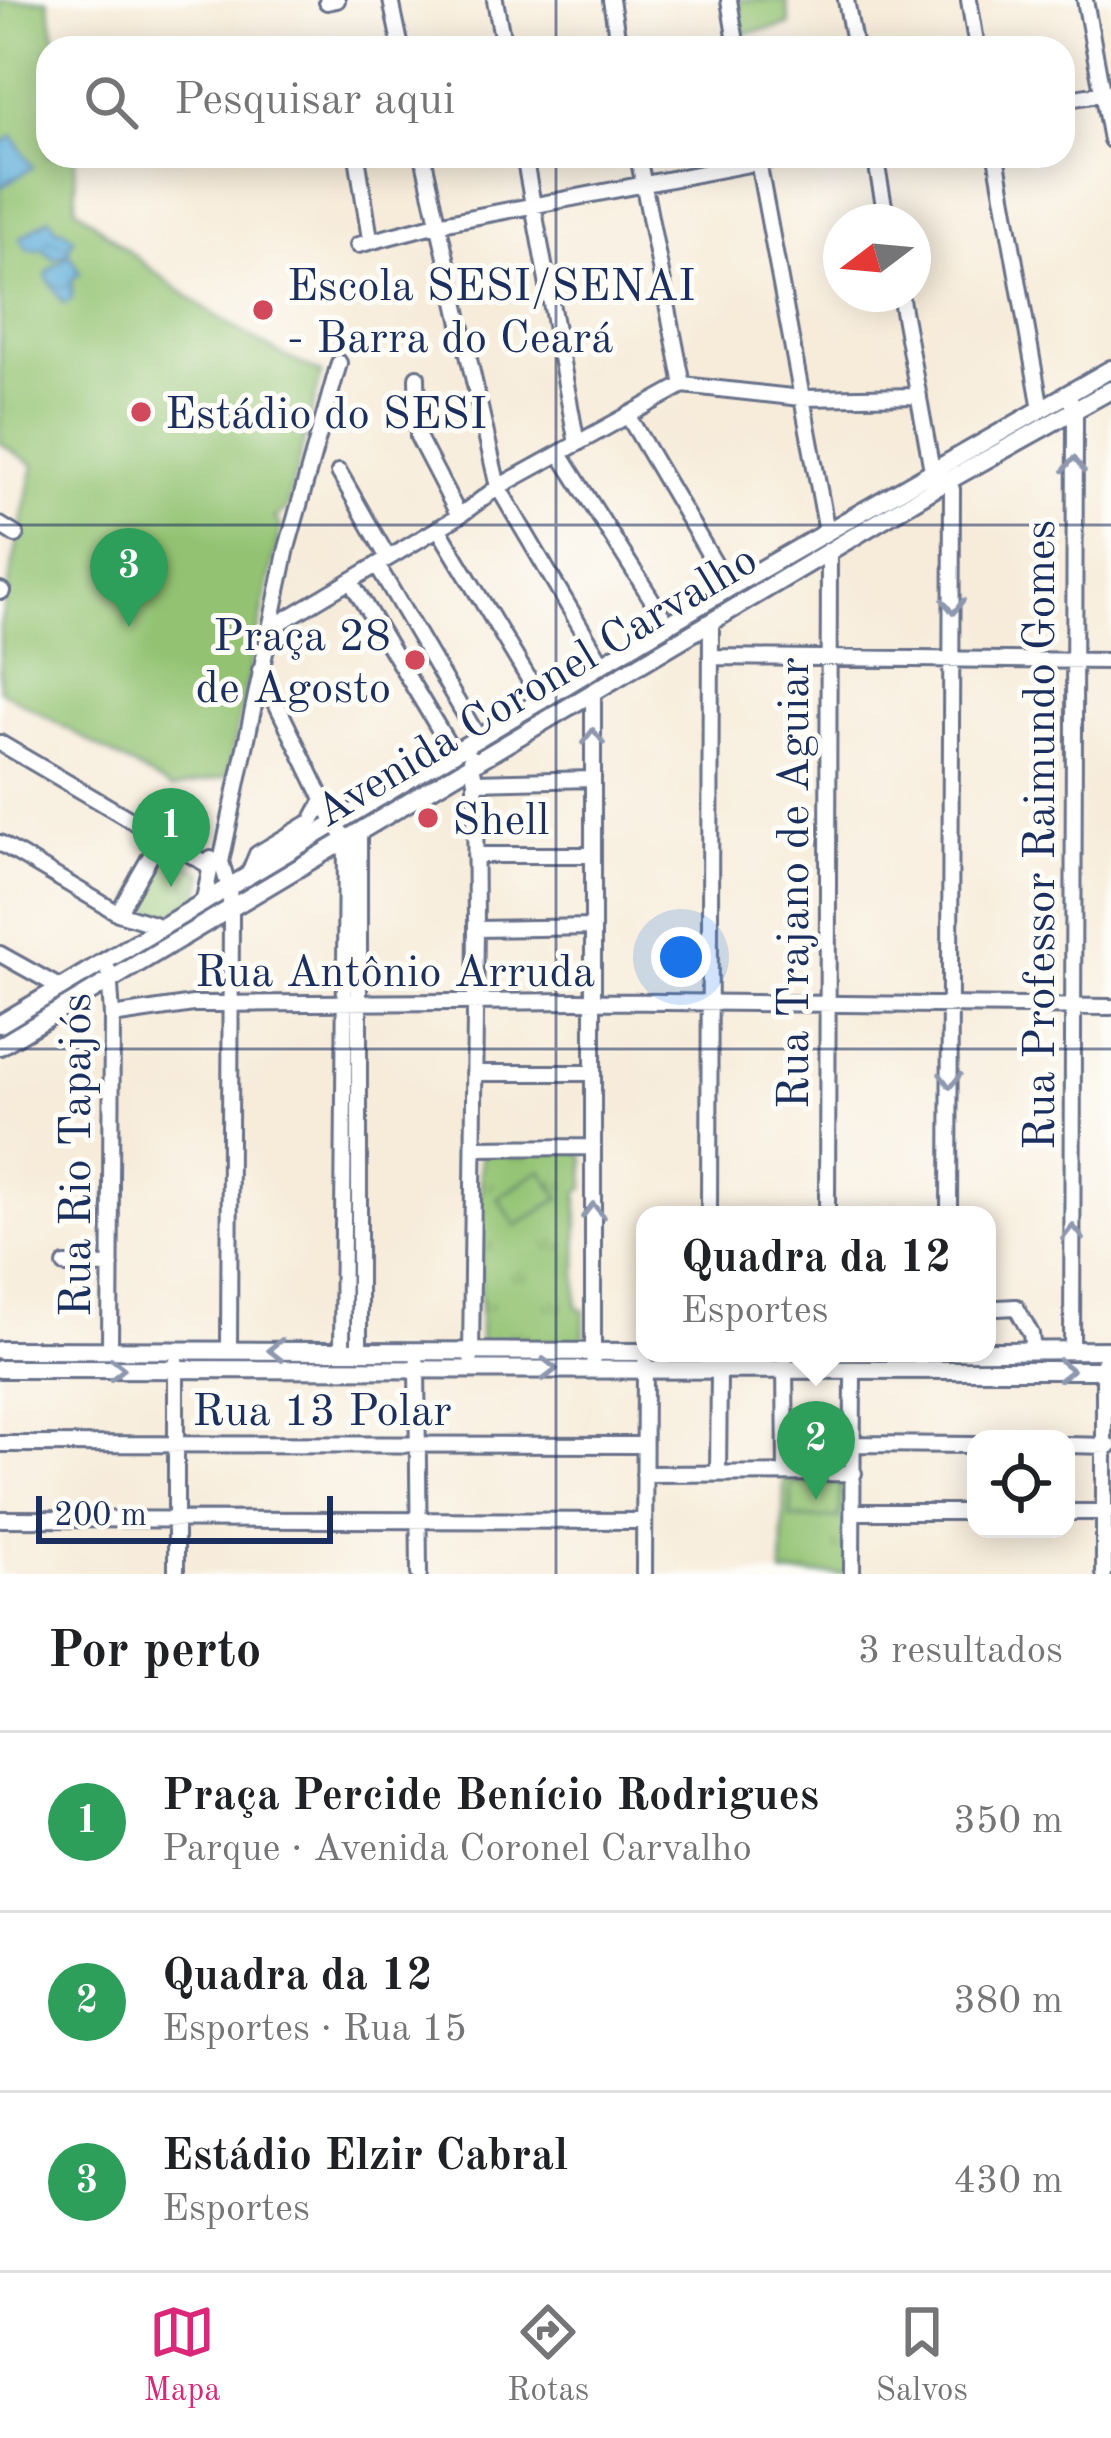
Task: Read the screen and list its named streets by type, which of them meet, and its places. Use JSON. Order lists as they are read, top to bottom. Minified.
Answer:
{"streets":{"main road":["Avenida Coronel Carvalho"],"street":["Rua Professor Raimundo Gomes","Rua Trajano de Aguiar","Rua Antônio Arruda","Rua Rio Tapajós","Rua 13 Polar"]},"crossings":[["Avenida Coronel Carvalho","Rua Professor Raimundo Gomes"],["Avenida Coronel Carvalho","Rua Trajano de Aguiar"],["Avenida Coronel Carvalho","Rua Rio Tapajós"],["Rua Professor Raimundo Gomes","Rua Antônio Arruda"],["Rua Trajano de Aguiar","Rua Antônio Arruda"],["Rua Antônio Arruda","Rua Rio Tapajós"]],"places":["Escola SESI/SENAI - Barra do Ceará","Estádio do SESI","Praça 28 de Agosto","Shell"],"scale_bar":"200 m","north":"left","page":{"search":"Pesquisar aqui","pins":["3","1","2"],"popup":["Quadra da 12","Esportes"],"scale":"200 m","heading":["Por perto","3 resultados"],"list":[{"mark":"1","name":"Praça Percide Benício Rodrigues","note":"Parque · Avenida Coronel Carvalho","value":"350 m"},{"mark":"2","name":"Quadra da 12","note":"Esportes · Rua 15","value":"380 m"},{"mark":"3","name":"Estádio Elzir Cabral","note":"Esportes","value":"430 m"}],"nav":["Mapa","Rotas","Salvos"]}}
